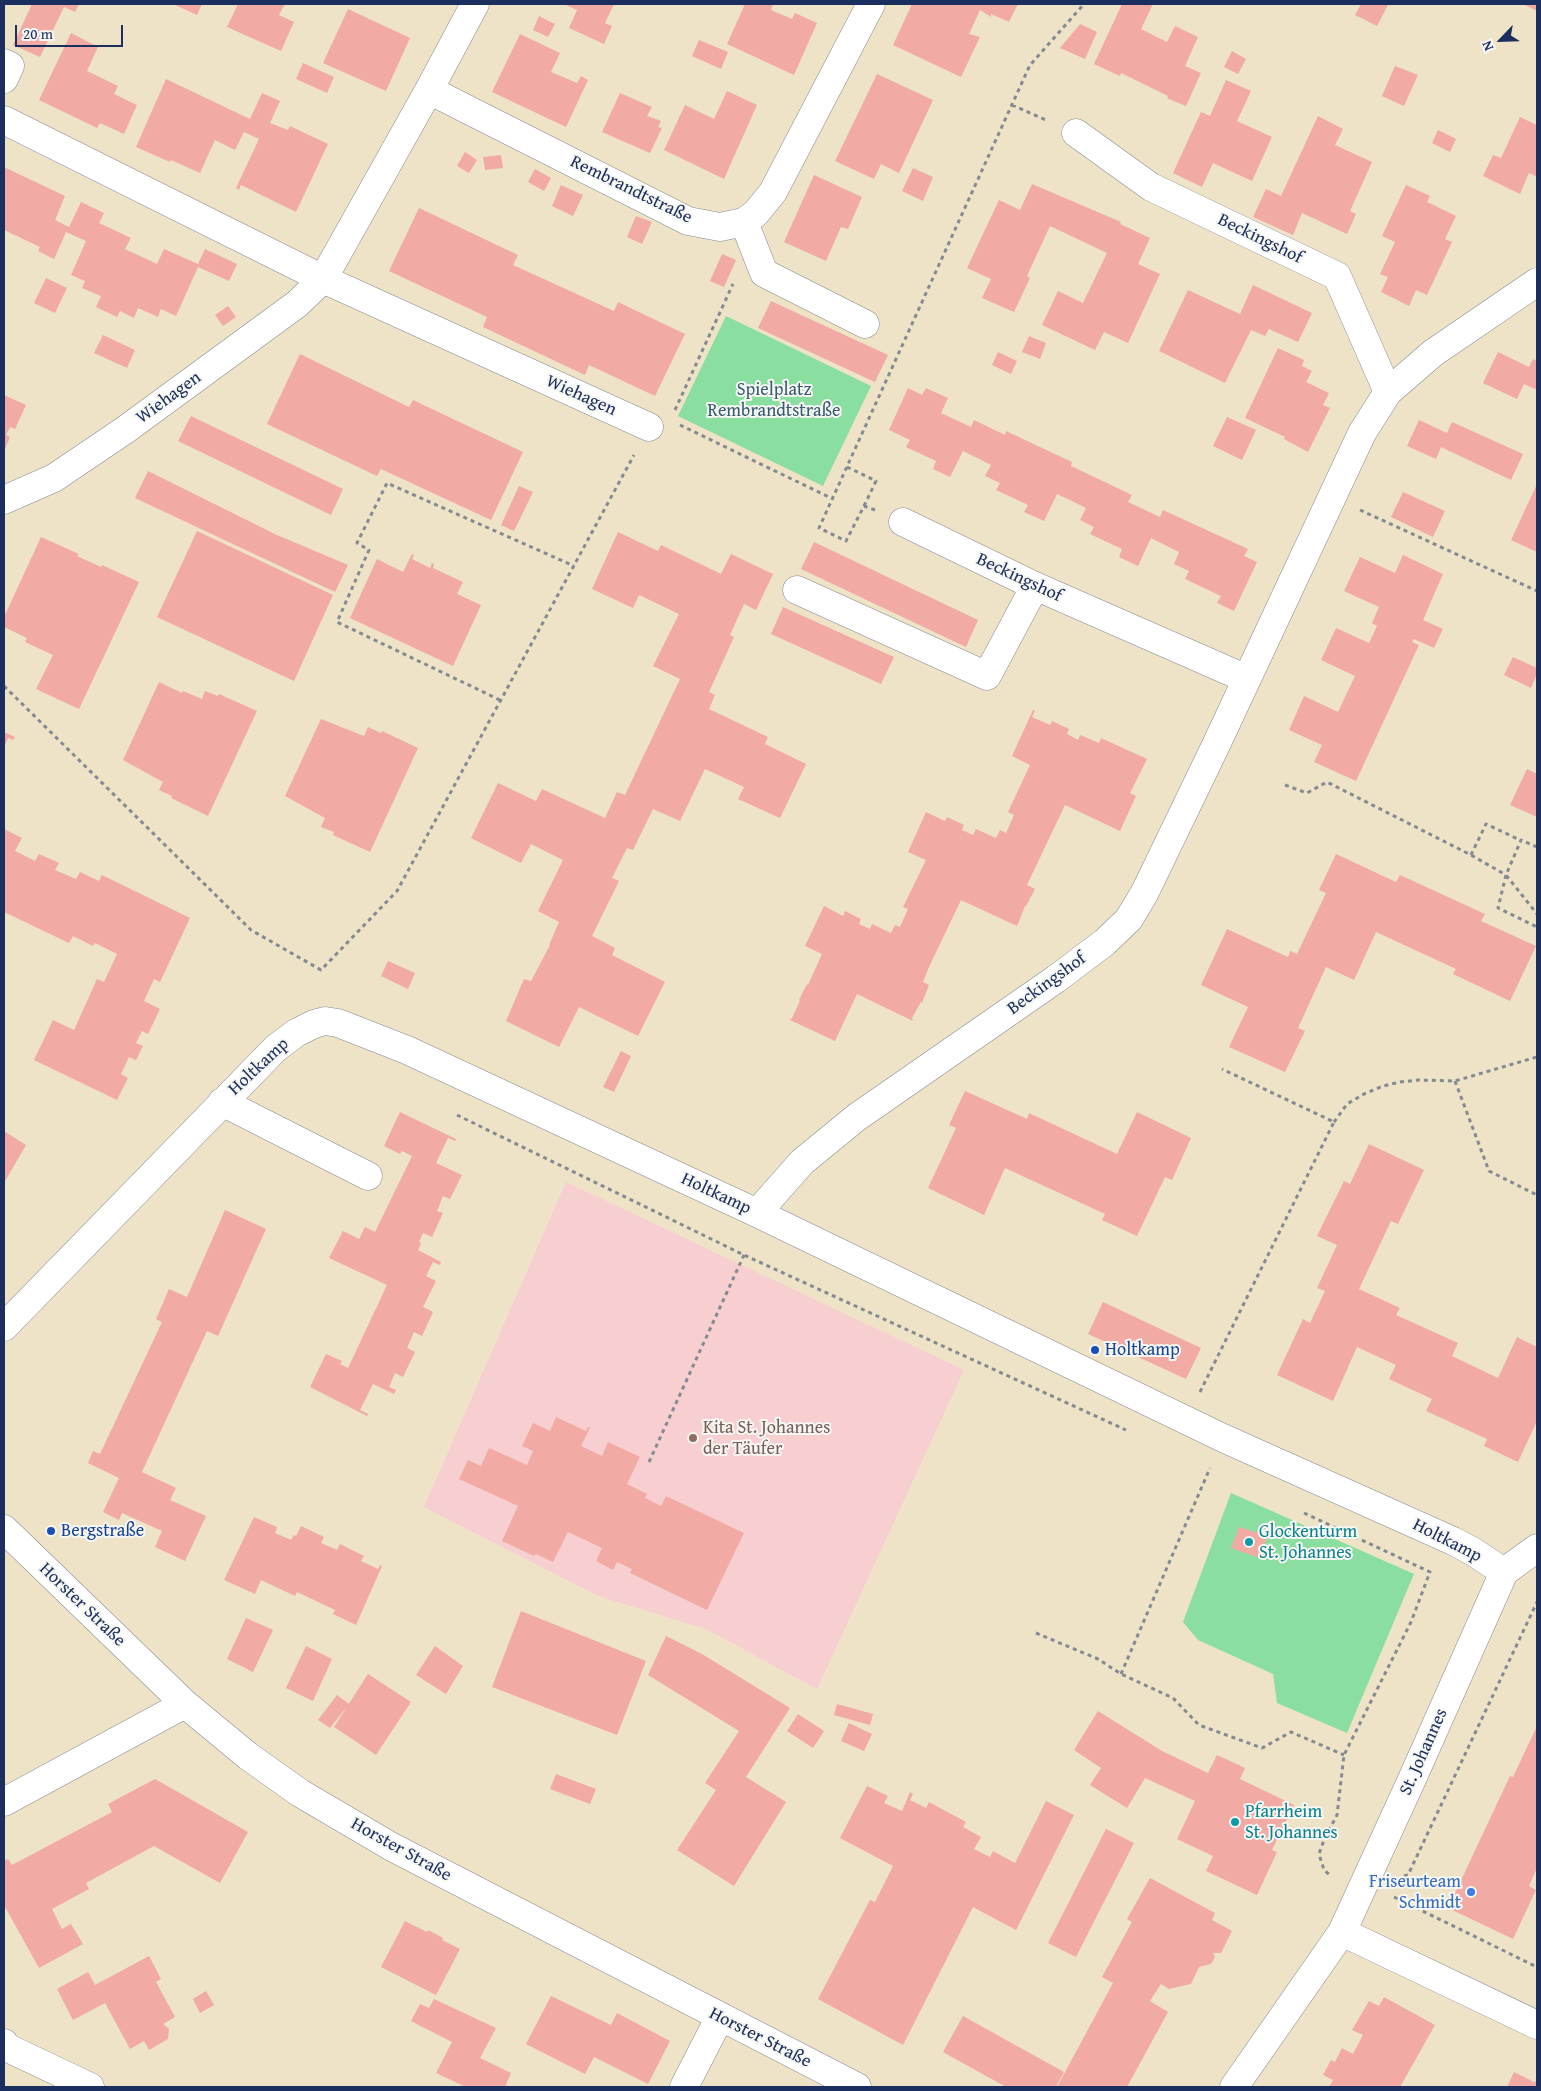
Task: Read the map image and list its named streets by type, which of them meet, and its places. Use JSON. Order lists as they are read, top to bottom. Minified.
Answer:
{"streets":{"street":["Rembrandtstraße","Beckingshof","Wiehagen","Holtkamp","Horster Straße","St. Johannes"]},"crossings":[["Rembrandtstraße","Wiehagen"],["Beckingshof","Holtkamp"],["Holtkamp","St. Johannes"]],"parks":["Spielplatz Rembrandtstraße"],"places":["Holtkamp","Kita St. Johannes der Täufer","Bergstraße","Glockenturm St. Johannes","Pfarrheim St. Johannes","Friseurteam Schmidt"],"scale_bar":"20 m","north":"bottom left"}
